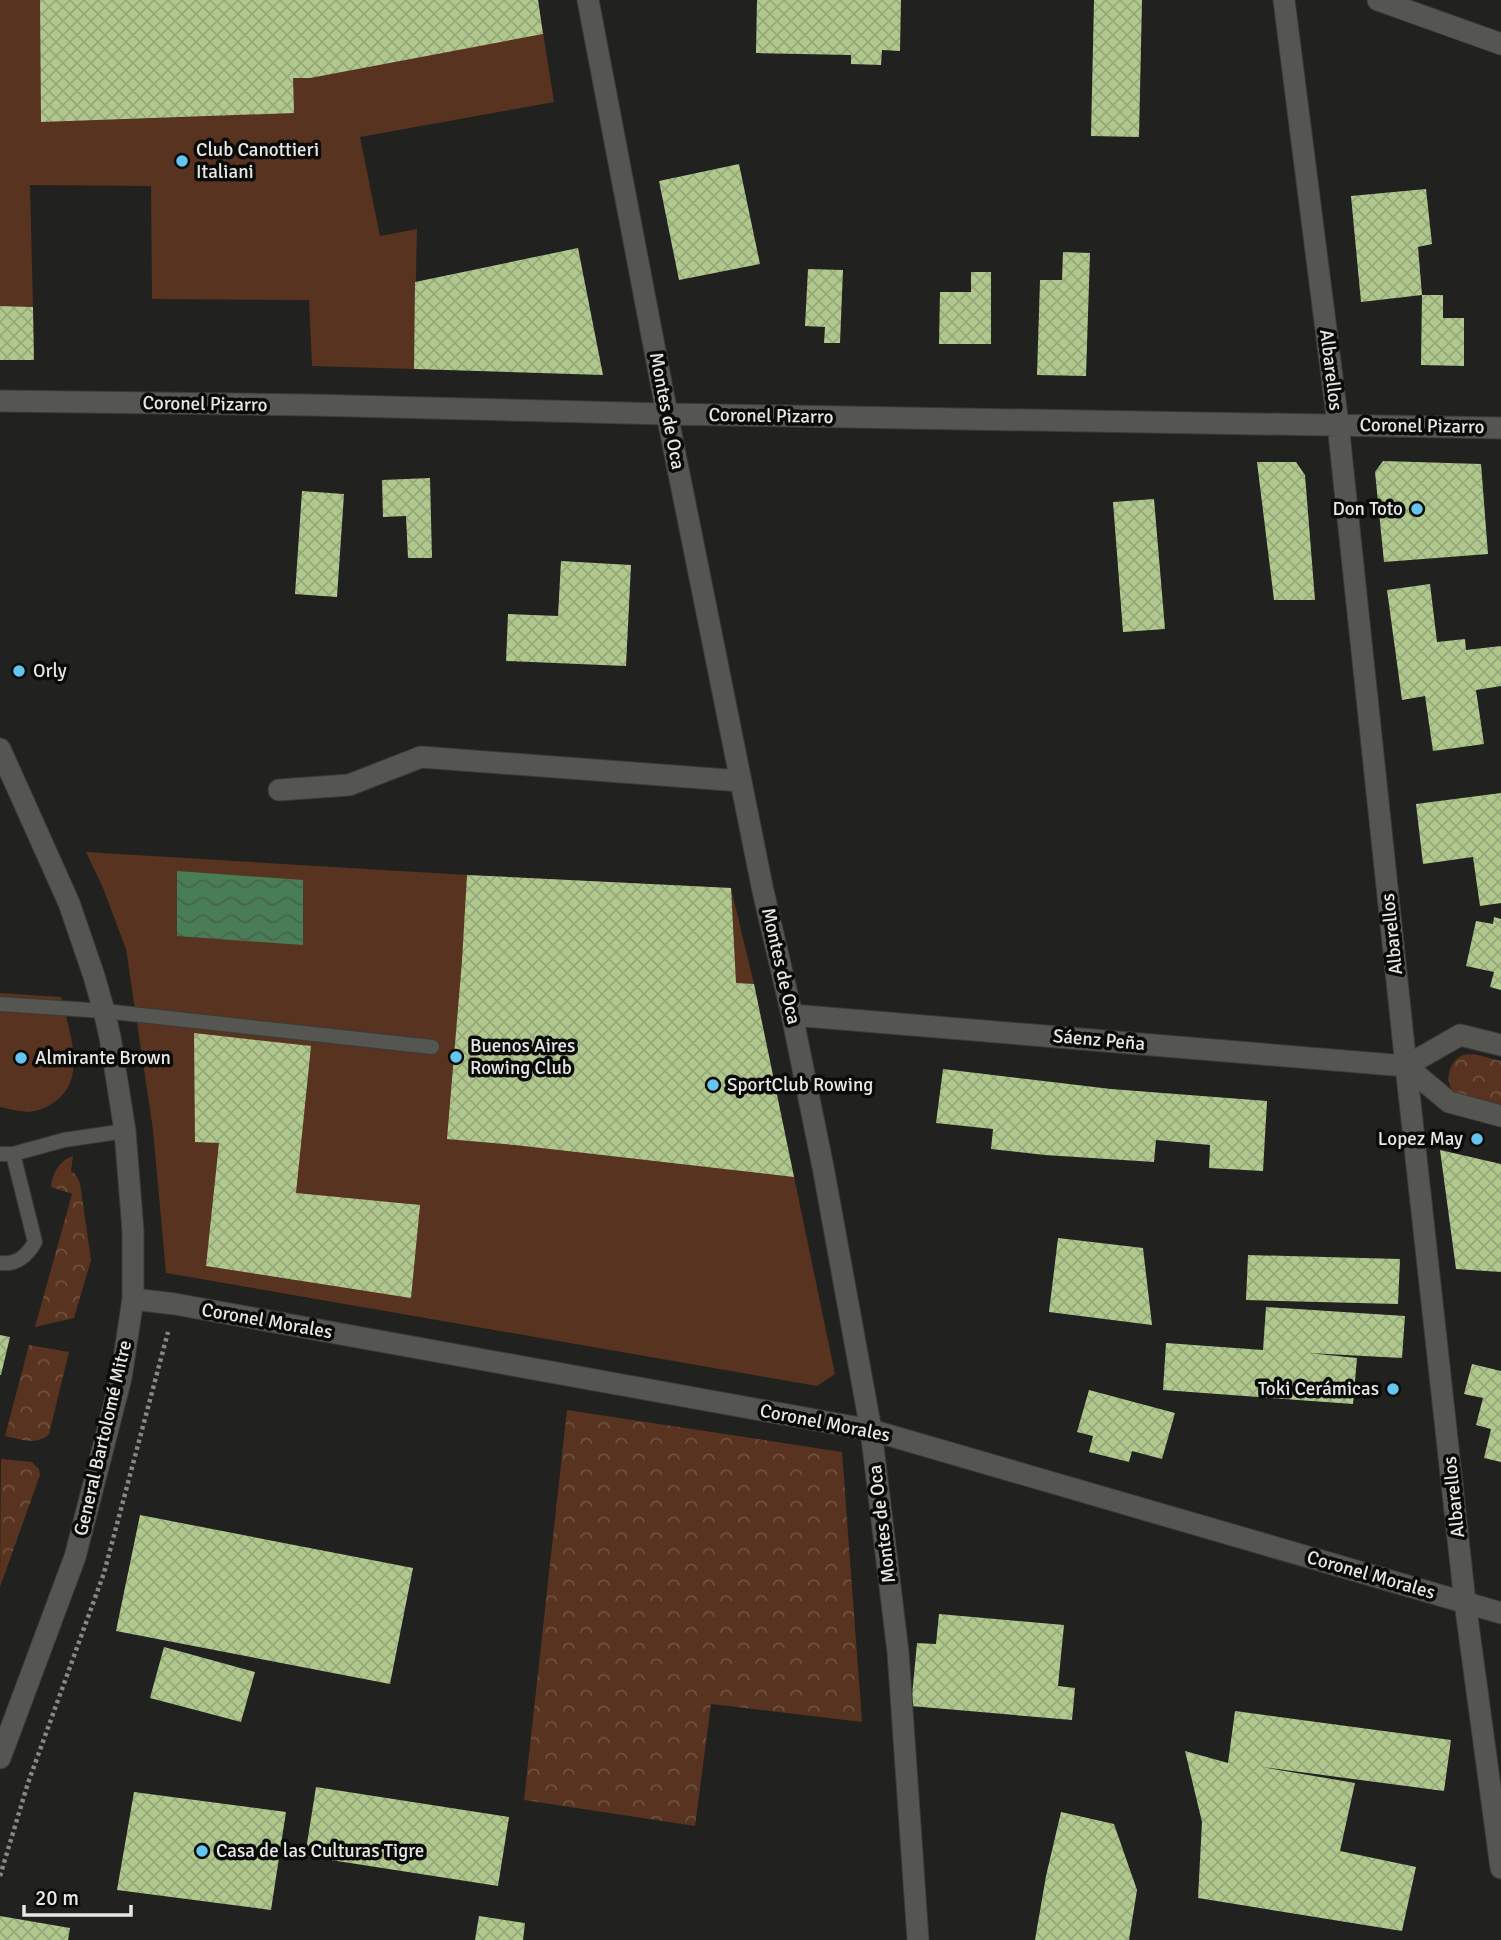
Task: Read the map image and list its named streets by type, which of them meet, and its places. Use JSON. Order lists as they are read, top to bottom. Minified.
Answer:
{"streets":{"street":["Albarellos","Coronel Pizarro","Montes de Oca","Sáenz Peña","Coronel Morales","General Bartolomé Mitre"]},"crossings":[["Albarellos","Coronel Pizarro"],["Albarellos","Sáenz Peña"],["Albarellos","Coronel Morales"],["Coronel Pizarro","Montes de Oca"],["Montes de Oca","Sáenz Peña"],["Montes de Oca","Coronel Morales"],["Coronel Morales","General Bartolomé Mitre"]],"places":["Club Canottieri Italiani","Don Toto","Orly","Buenos Aires Rowing Club","Almirante Brown","SportClub Rowing","Lopez May","Toki Cerámicas","Casa de las Culturas Tigre"],"scale_bar":"20 m"}
